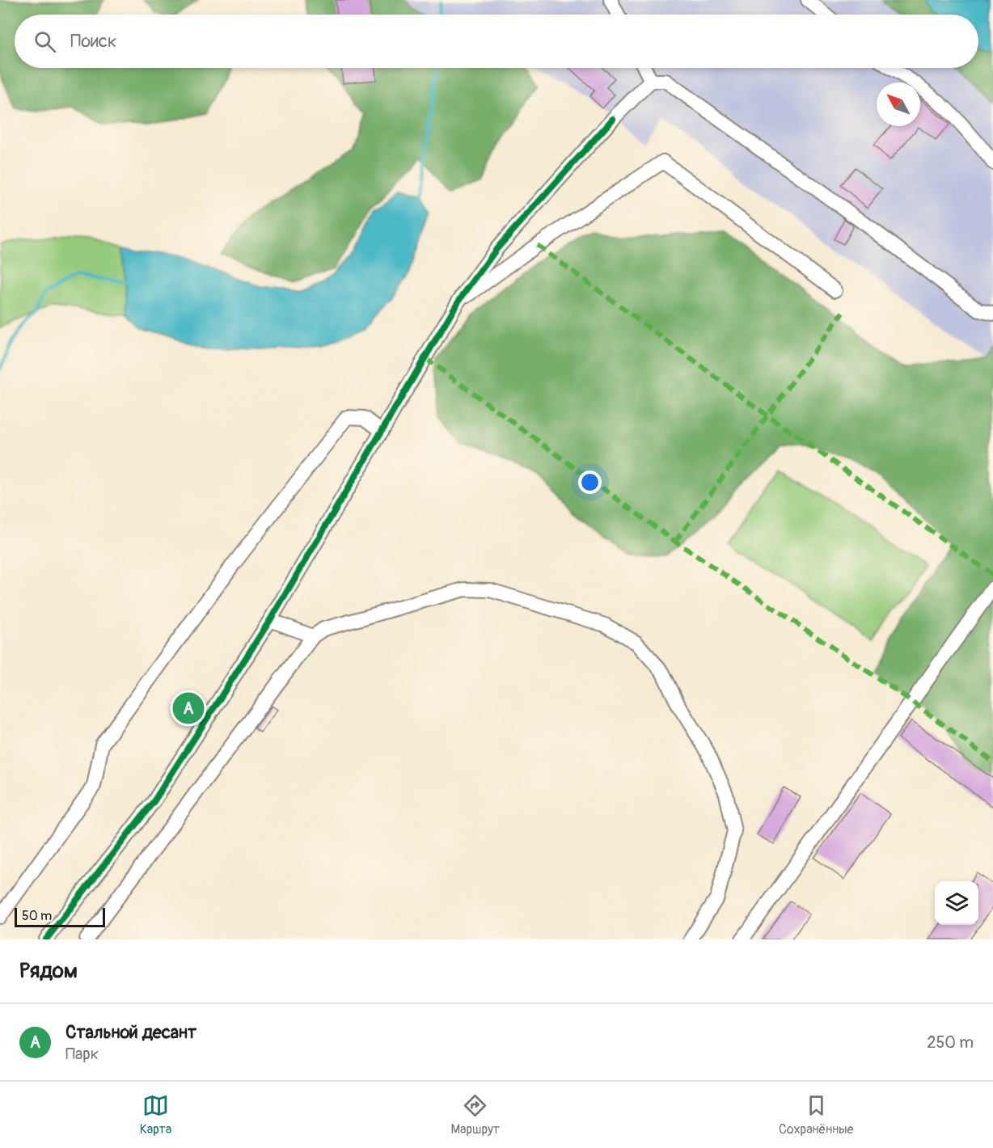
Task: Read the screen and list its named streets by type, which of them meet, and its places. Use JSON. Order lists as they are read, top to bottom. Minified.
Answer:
{"scale_bar":"50 m","north":"top left","page":{"search":"Поиск","pins":"A","scale":"50 m","heading":"Рядом","list":[{"mark":"A","name":"Стальной десант","note":"Парк","value":"250 m"}],"nav":["Карта","Маршрут","Сохранённые"]}}
